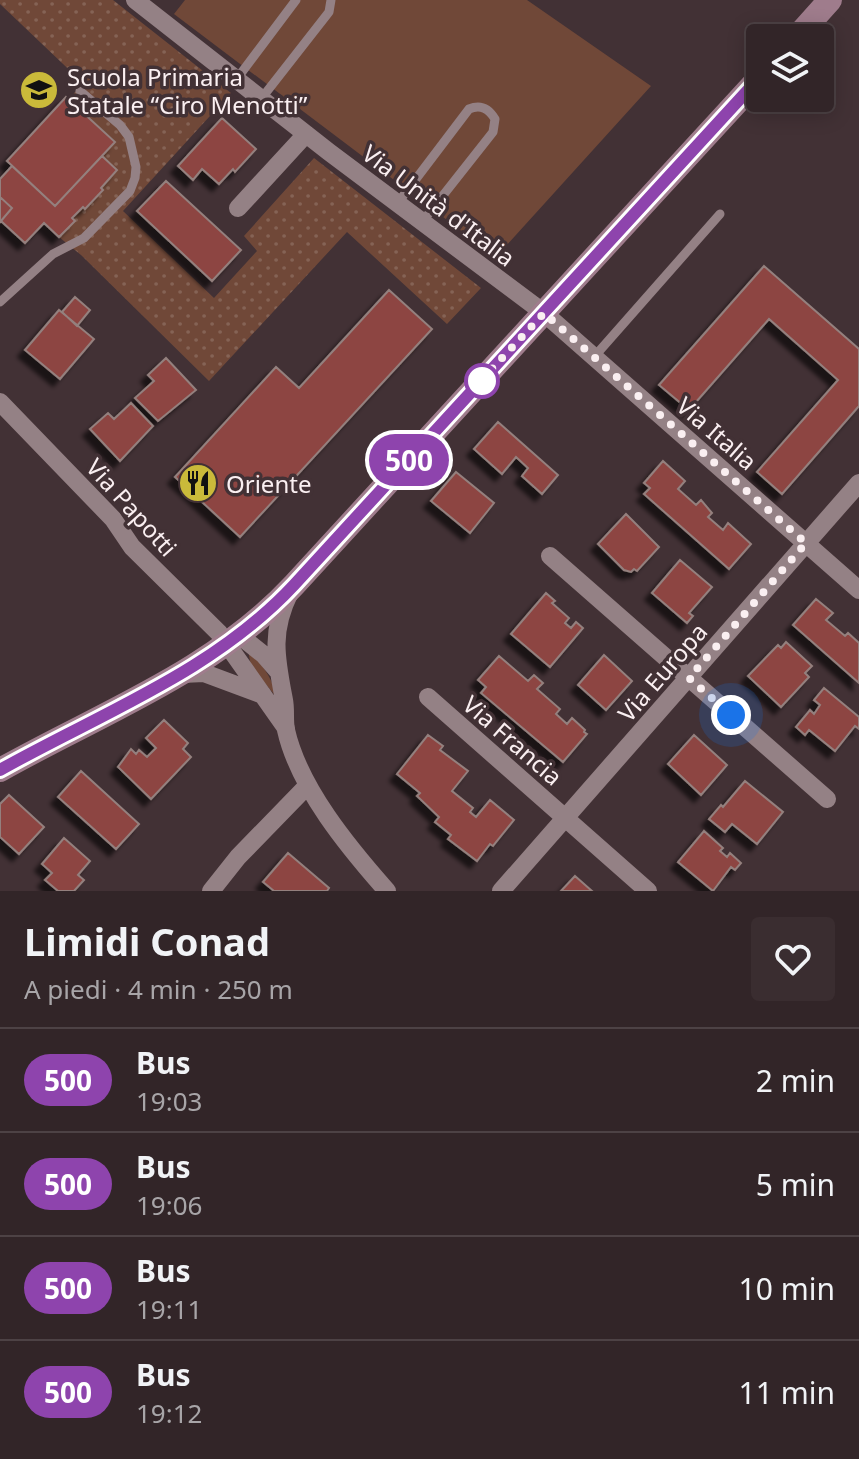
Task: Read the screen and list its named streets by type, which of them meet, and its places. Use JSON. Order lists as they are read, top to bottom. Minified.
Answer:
{"streets":{"street":["Via Unità d'Italia","Via Italia","Via Papotti","Via Europa","Via Francia"]},"crossings":[["Via Unità d'Italia","Via Italia"],["Via Italia","Via Europa"],["Via Europa","Via Francia"]],"places":{"school or university":["Scuola Primaria Statale “Ciro Menotti”"],"restaurant":["Oriente"]},"lines":["bus line 500"],"page":{"on_map":"500","heading":["Limidi Conad","A piedi · 4 min · 250 m"],"list":[{"mark":"500","name":"Bus","note":"19:03","value":"2 min"},{"mark":"500","name":"Bus","note":"19:06","value":"5 min"},{"mark":"500","name":"Bus","note":"19:11","value":"10 min"},{"mark":"500","name":"Bus","note":"19:12","value":"11 min"}]}}
